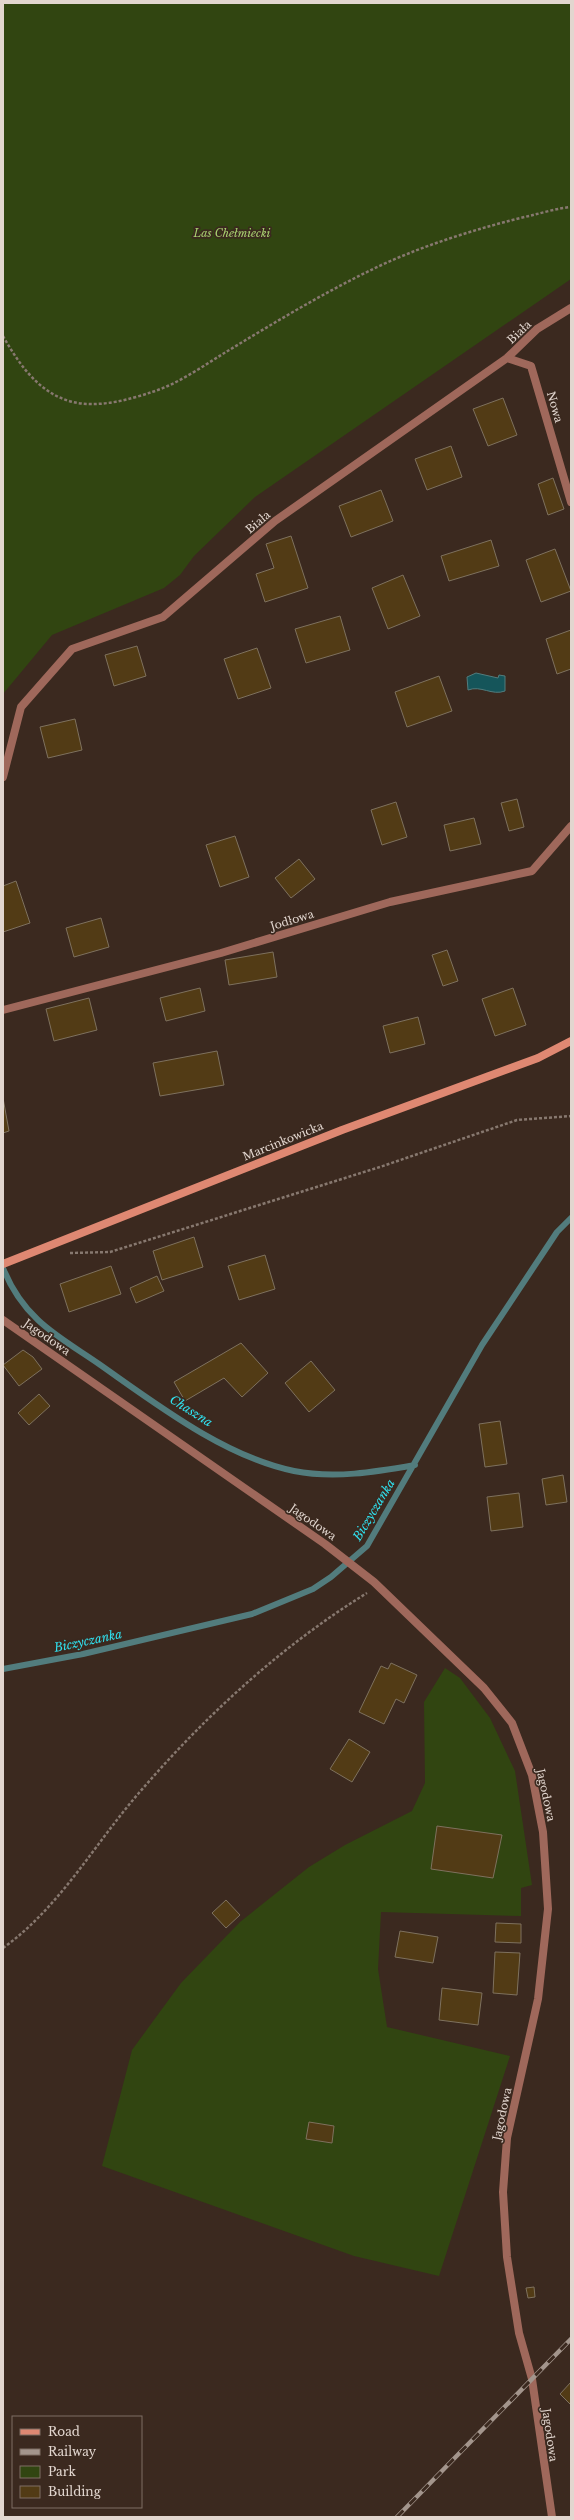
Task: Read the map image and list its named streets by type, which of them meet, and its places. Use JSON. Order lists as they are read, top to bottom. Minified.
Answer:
{"streets":{"street":["Biała","Nowa","Jodłowa","Marcinkowicka","Jagodowa"]},"crossings":[["Biała","Nowa"]],"water":["Chaszna","Biczyczanka"],"parks":["Las Chełmiecki"],"legend":["Road","Railway","Park","Building"]}
